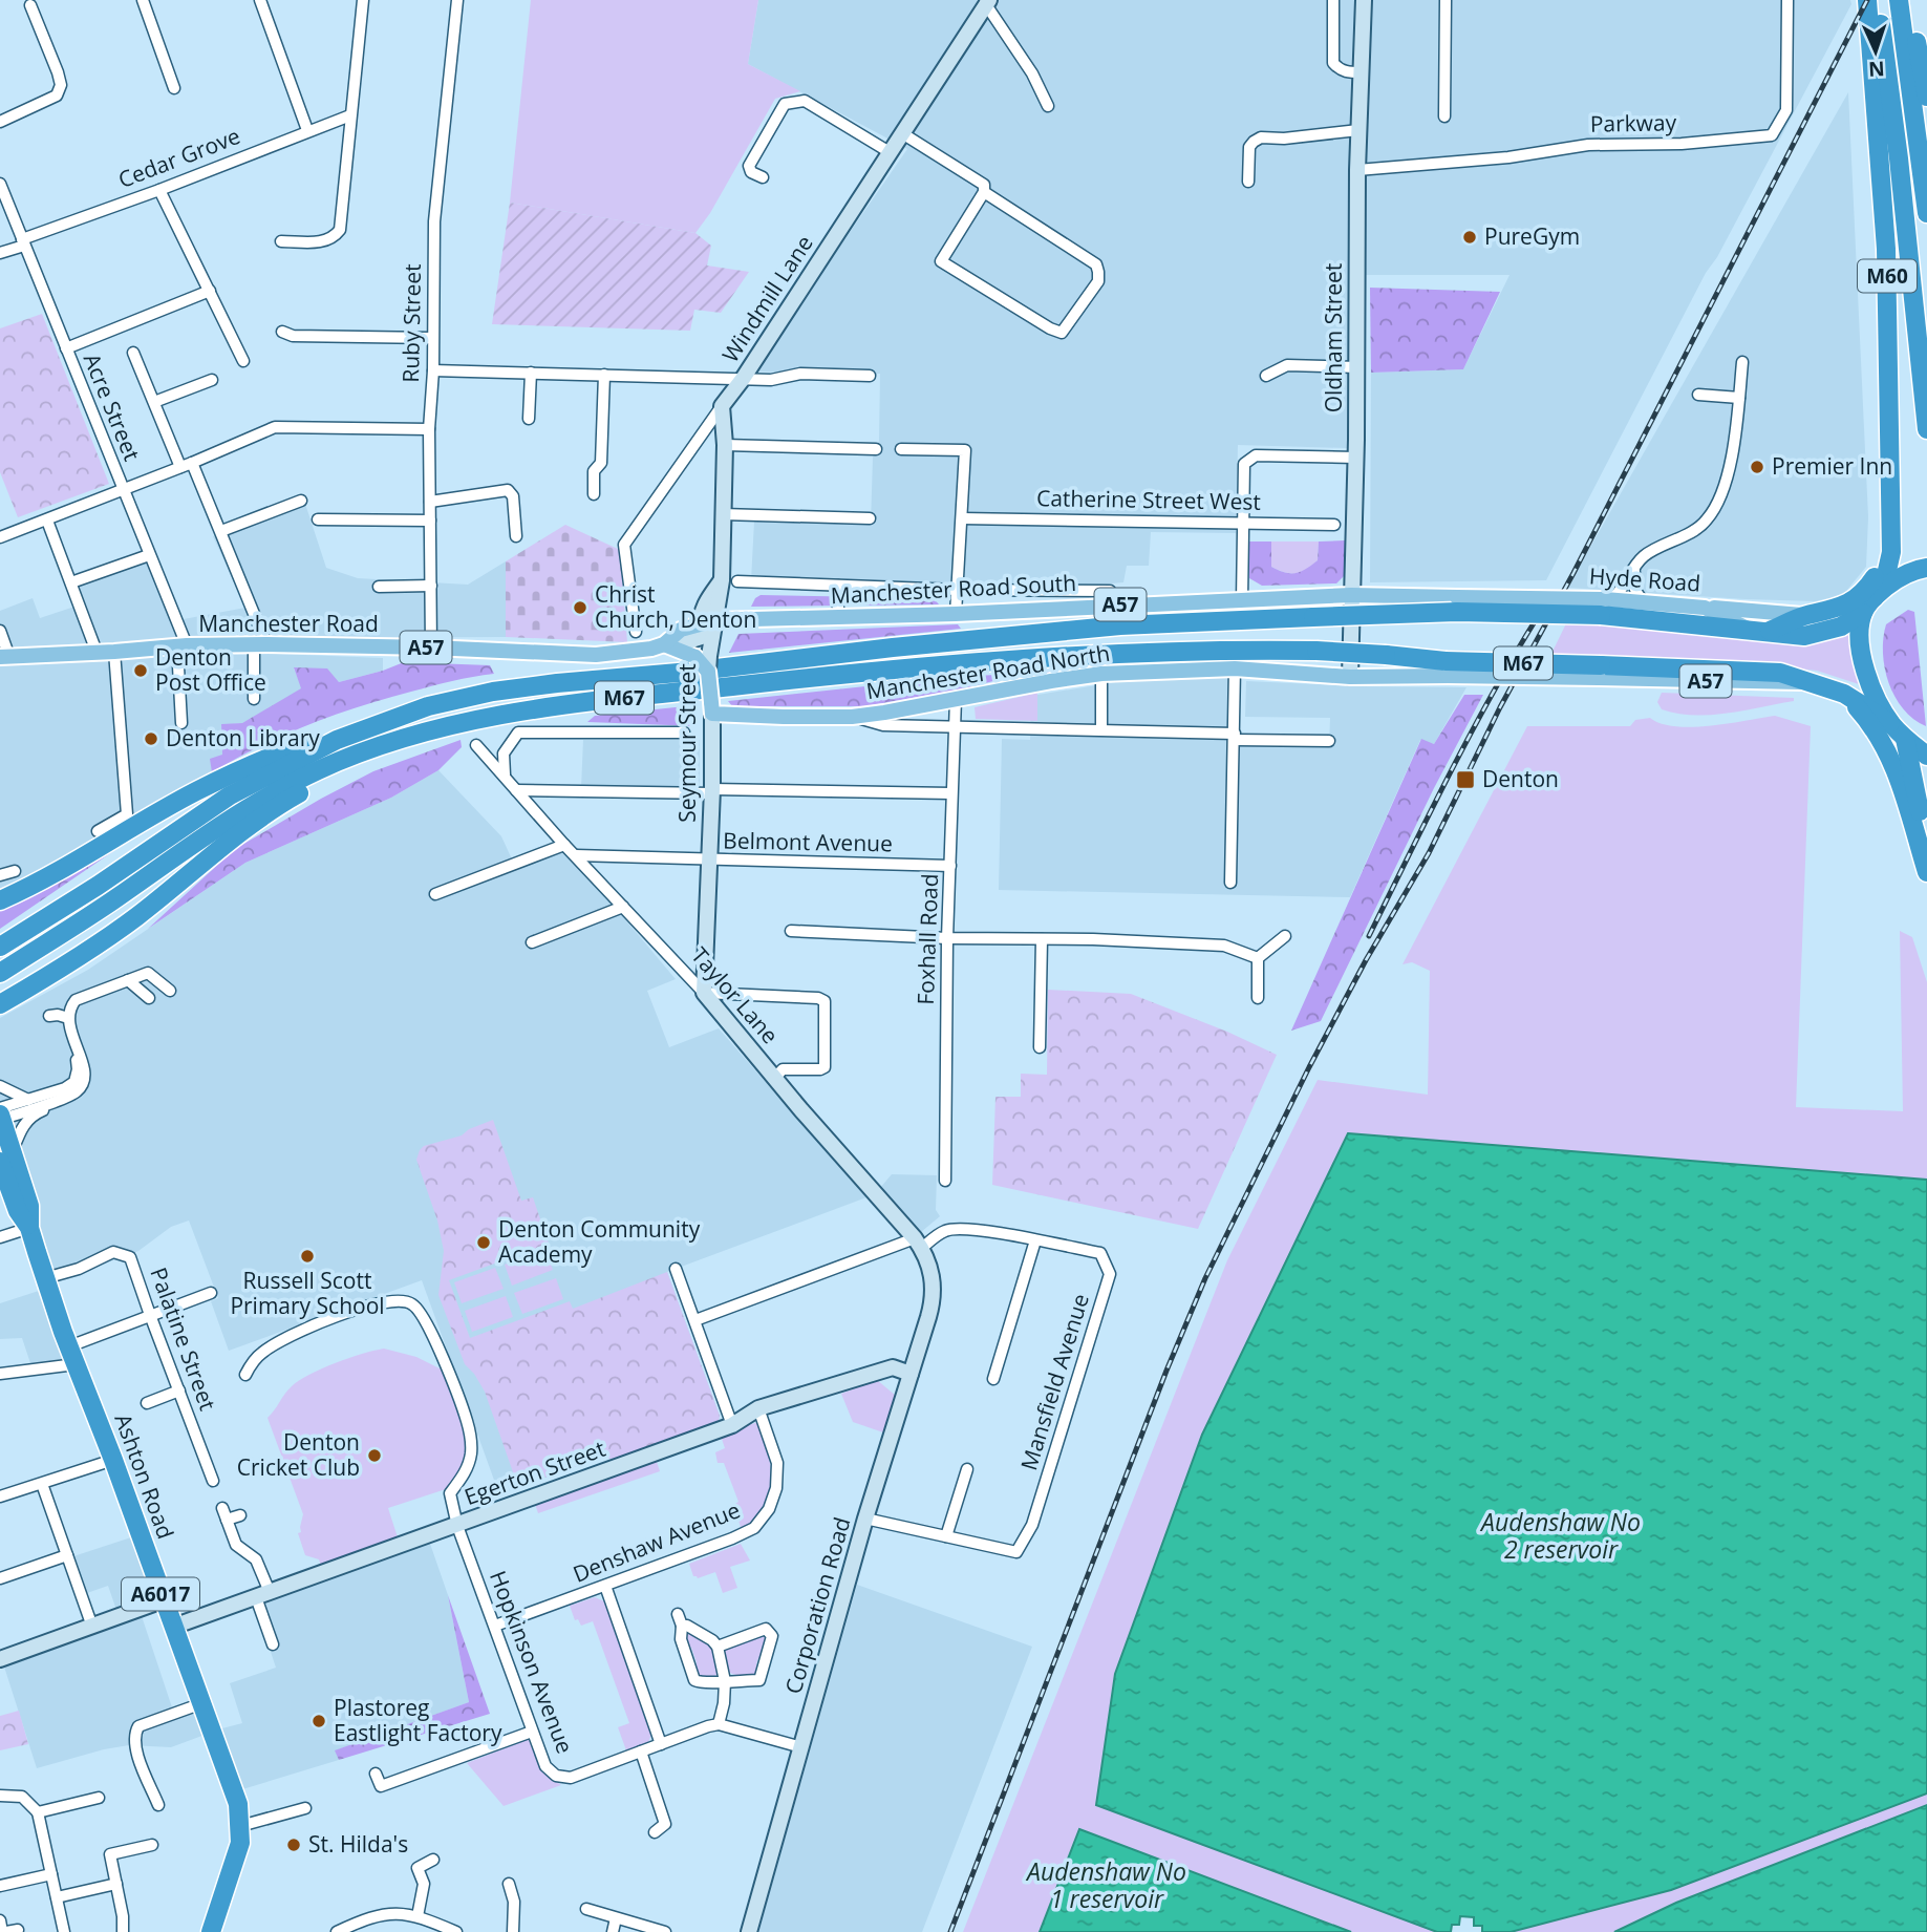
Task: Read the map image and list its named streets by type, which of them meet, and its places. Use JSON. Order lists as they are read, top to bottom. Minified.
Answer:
{"streets":{"highway":["M60","Hyde Road","A57","M67","Ashton Road","A6017"],"main road":["Manchester Road South","Manchester Road","Manchester Road North","Seymour Street"],"street":["Parkway","Cedar Grove","Windmill Lane","Ruby Street","Oldham Street","Acre Street","Catherine Street West","Belmont Avenue","Foxhall Road","Taylor Lane","Palatine Street","Mansfield Avenue","Egerton Street","Denshaw Avenue","Corporation Road","Hopkinson Avenue"]},"crossings":[["Parkway","Oldham Street"],["Cedar Grove","Acre Street"],["M60","A57"],["Windmill Lane","Seymour Street"],["Ruby Street","Manchester Road"],["Oldham Street","Manchester Road South"],["Oldham Street","Manchester Road North"],["Acre Street","Manchester Road"],["Hyde Road","Manchester Road South"],["Hyde Road","A57"],["Hyde Road","M67"],["Manchester Road South","Manchester Road"],["Manchester Road South","Seymour Street"],["A57","M67"],["Manchester Road","Seymour Street"],["M67","Manchester Road North"],["Manchester Road North","Seymour Street"],["Manchester Road North","Foxhall Road"],["Seymour Street","Belmont Avenue"],["Seymour Street","Taylor Lane"],["Belmont Avenue","Foxhall Road"],["Belmont Avenue","Taylor Lane"],["Taylor Lane","Mansfield Avenue"],["Taylor Lane","Corporation Road"],["Palatine Street","Ashton Road"],["Mansfield Avenue","Corporation Road"],["Egerton Street","Ashton Road"],["Egerton Street","Denshaw Avenue"],["Egerton Street","Corporation Road"],["Egerton Street","Hopkinson Avenue"],["Ashton Road","A6017"],["Denshaw Avenue","Hopkinson Avenue"]],"water":["Audenshaw No 2 reservoir","Audenshaw No 1 reservoir"],"places":{"other":["PureGym","Premier Inn","Christ Church, Denton","Denton Post Office","Denton Library","Denton Community Academy","Russell Scott Primary School","Denton Cricket Club","Plastoreg Eastlight Factory","St. Hilda's"],"transit":["Denton"]},"north":"bottom"}
